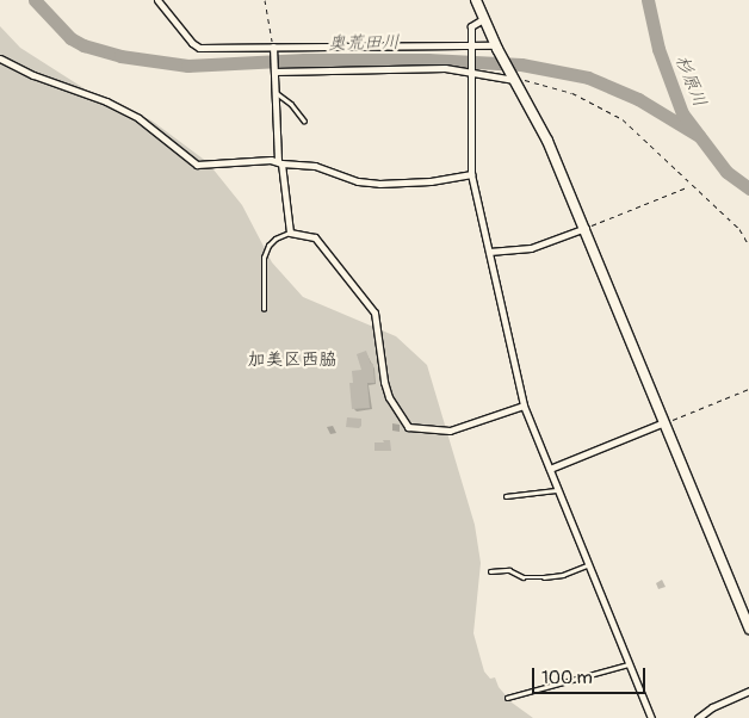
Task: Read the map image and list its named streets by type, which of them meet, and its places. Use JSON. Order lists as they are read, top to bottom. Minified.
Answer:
{"districts":["加美区西脇"],"water":["奥荒田川","杉原川"],"scale_bar":"100 m"}
